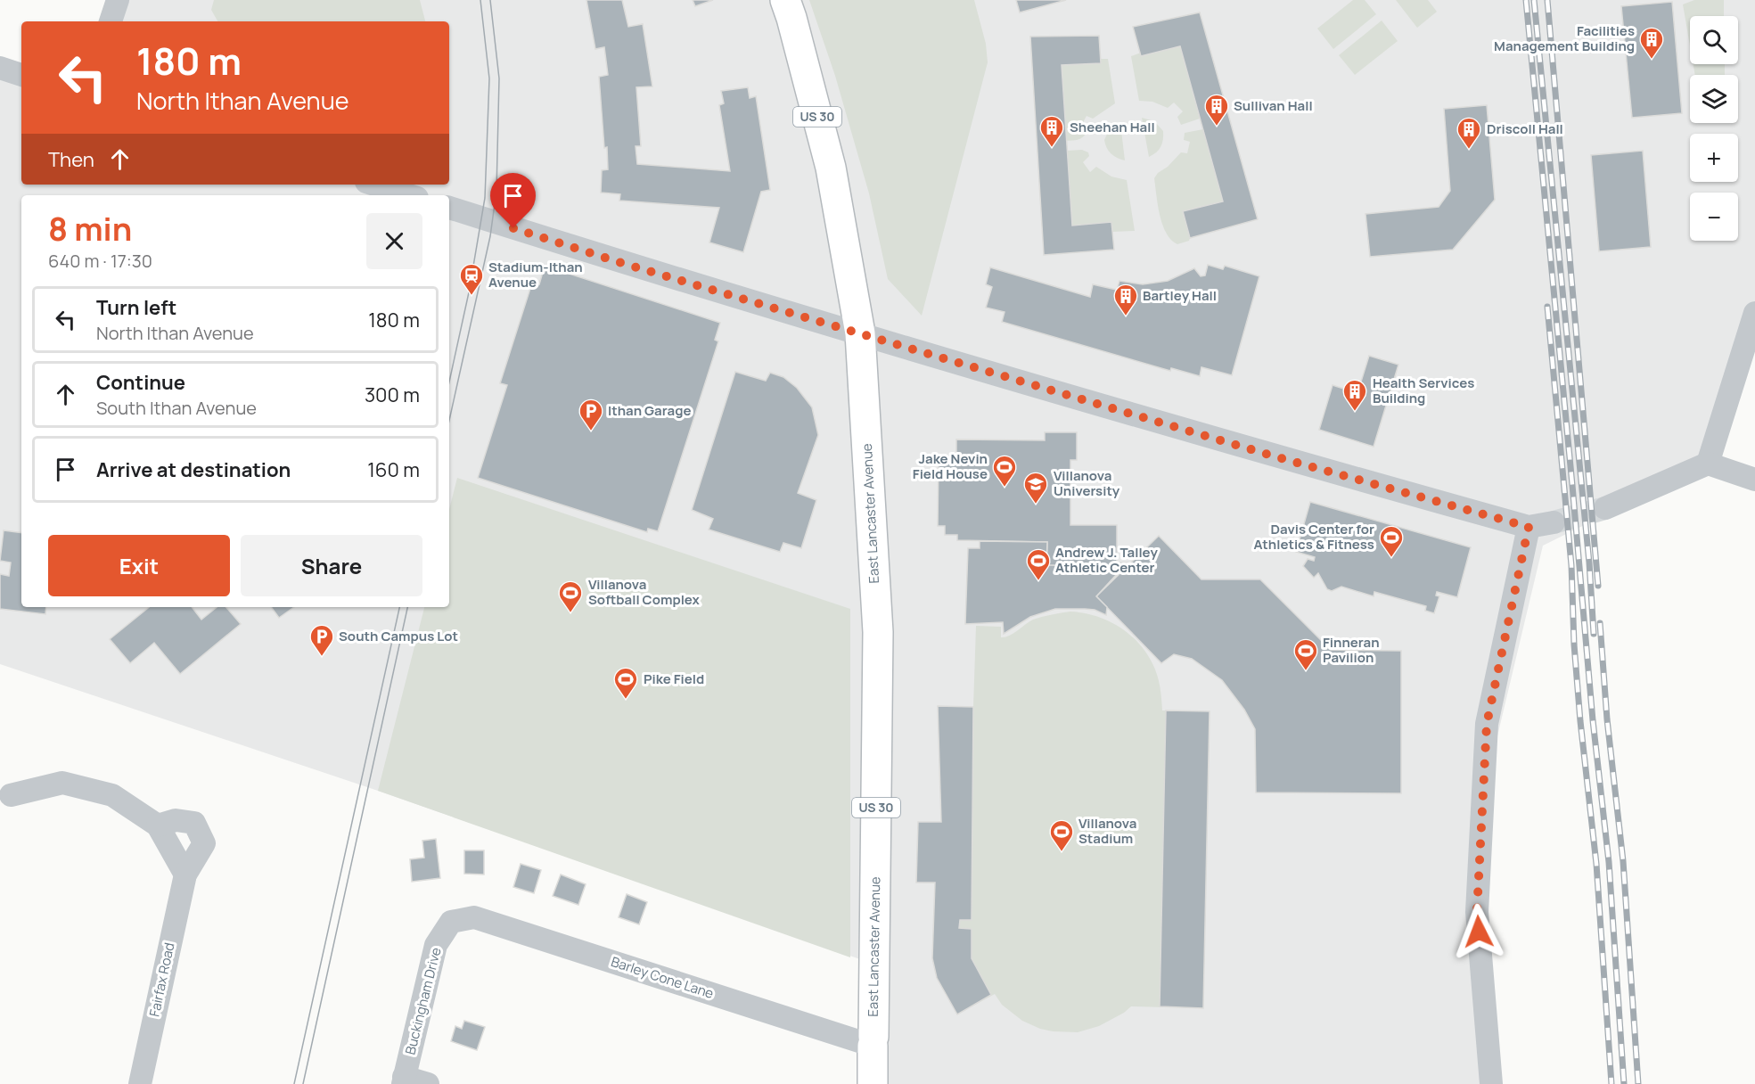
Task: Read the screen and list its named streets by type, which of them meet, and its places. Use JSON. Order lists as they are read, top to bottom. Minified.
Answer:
{"streets":{"highway":["US 30","East Lancaster Avenue"],"street":["Barley Cone Lane","Fairfax Road","Buckingham Drive"]},"crossings":[["East Lancaster Avenue","Barley Cone Lane"],["Barley Cone Lane","Buckingham Drive"]],"places":{"building":["Facilities Management Building","Sullivan Hall","Sheehan Hall","Driscoll Hall","Bartley Hall","Health Services Building"],"station":["Stadium-Ithan Avenue"],"parking":["Ithan Garage","South Campus Lot"],"sports":["Jake Nevin Field House","Davis Center for Athletics & Fitness","Andrew J. Talley Athletic Center","Villanova Softball Complex","Finneran Pavilion","Pike Field","Villanova Stadium"],"school or university":["Villanova University"]},"page":{"map_buttons":["+","−"],"turn":["180 m","North Ithan Avenue"],"then":"Then","heading":["8 min","640 m · 17:30"],"list":[{"name":"Turn left","note":"North Ithan Avenue","value":"180 m"},{"name":"Continue","note":"South Ithan Avenue","value":"300 m"},{"name":"Arrive at destination","value":"160 m"}],"buttons":["Exit","Share"]}}
